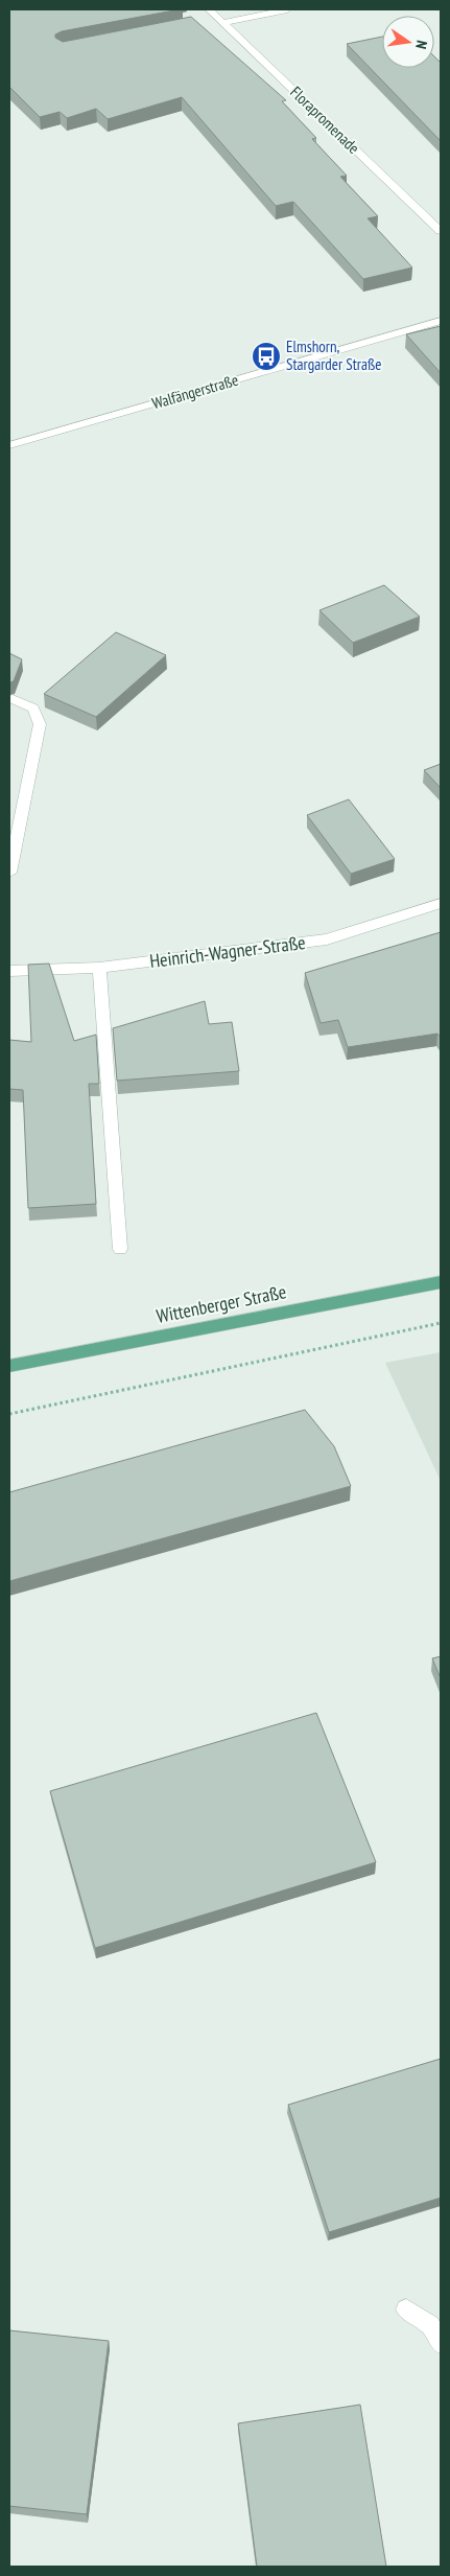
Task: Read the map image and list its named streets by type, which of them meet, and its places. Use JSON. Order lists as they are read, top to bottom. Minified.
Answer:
{"streets":{"main road":["Wittenberger Straße"],"street":["Florapromenade","Walfängerstraße","Heinrich-Wagner-Straße"]},"places":{"bus stop":["Elmshorn, Stargarder Straße"]},"north":"right"}
